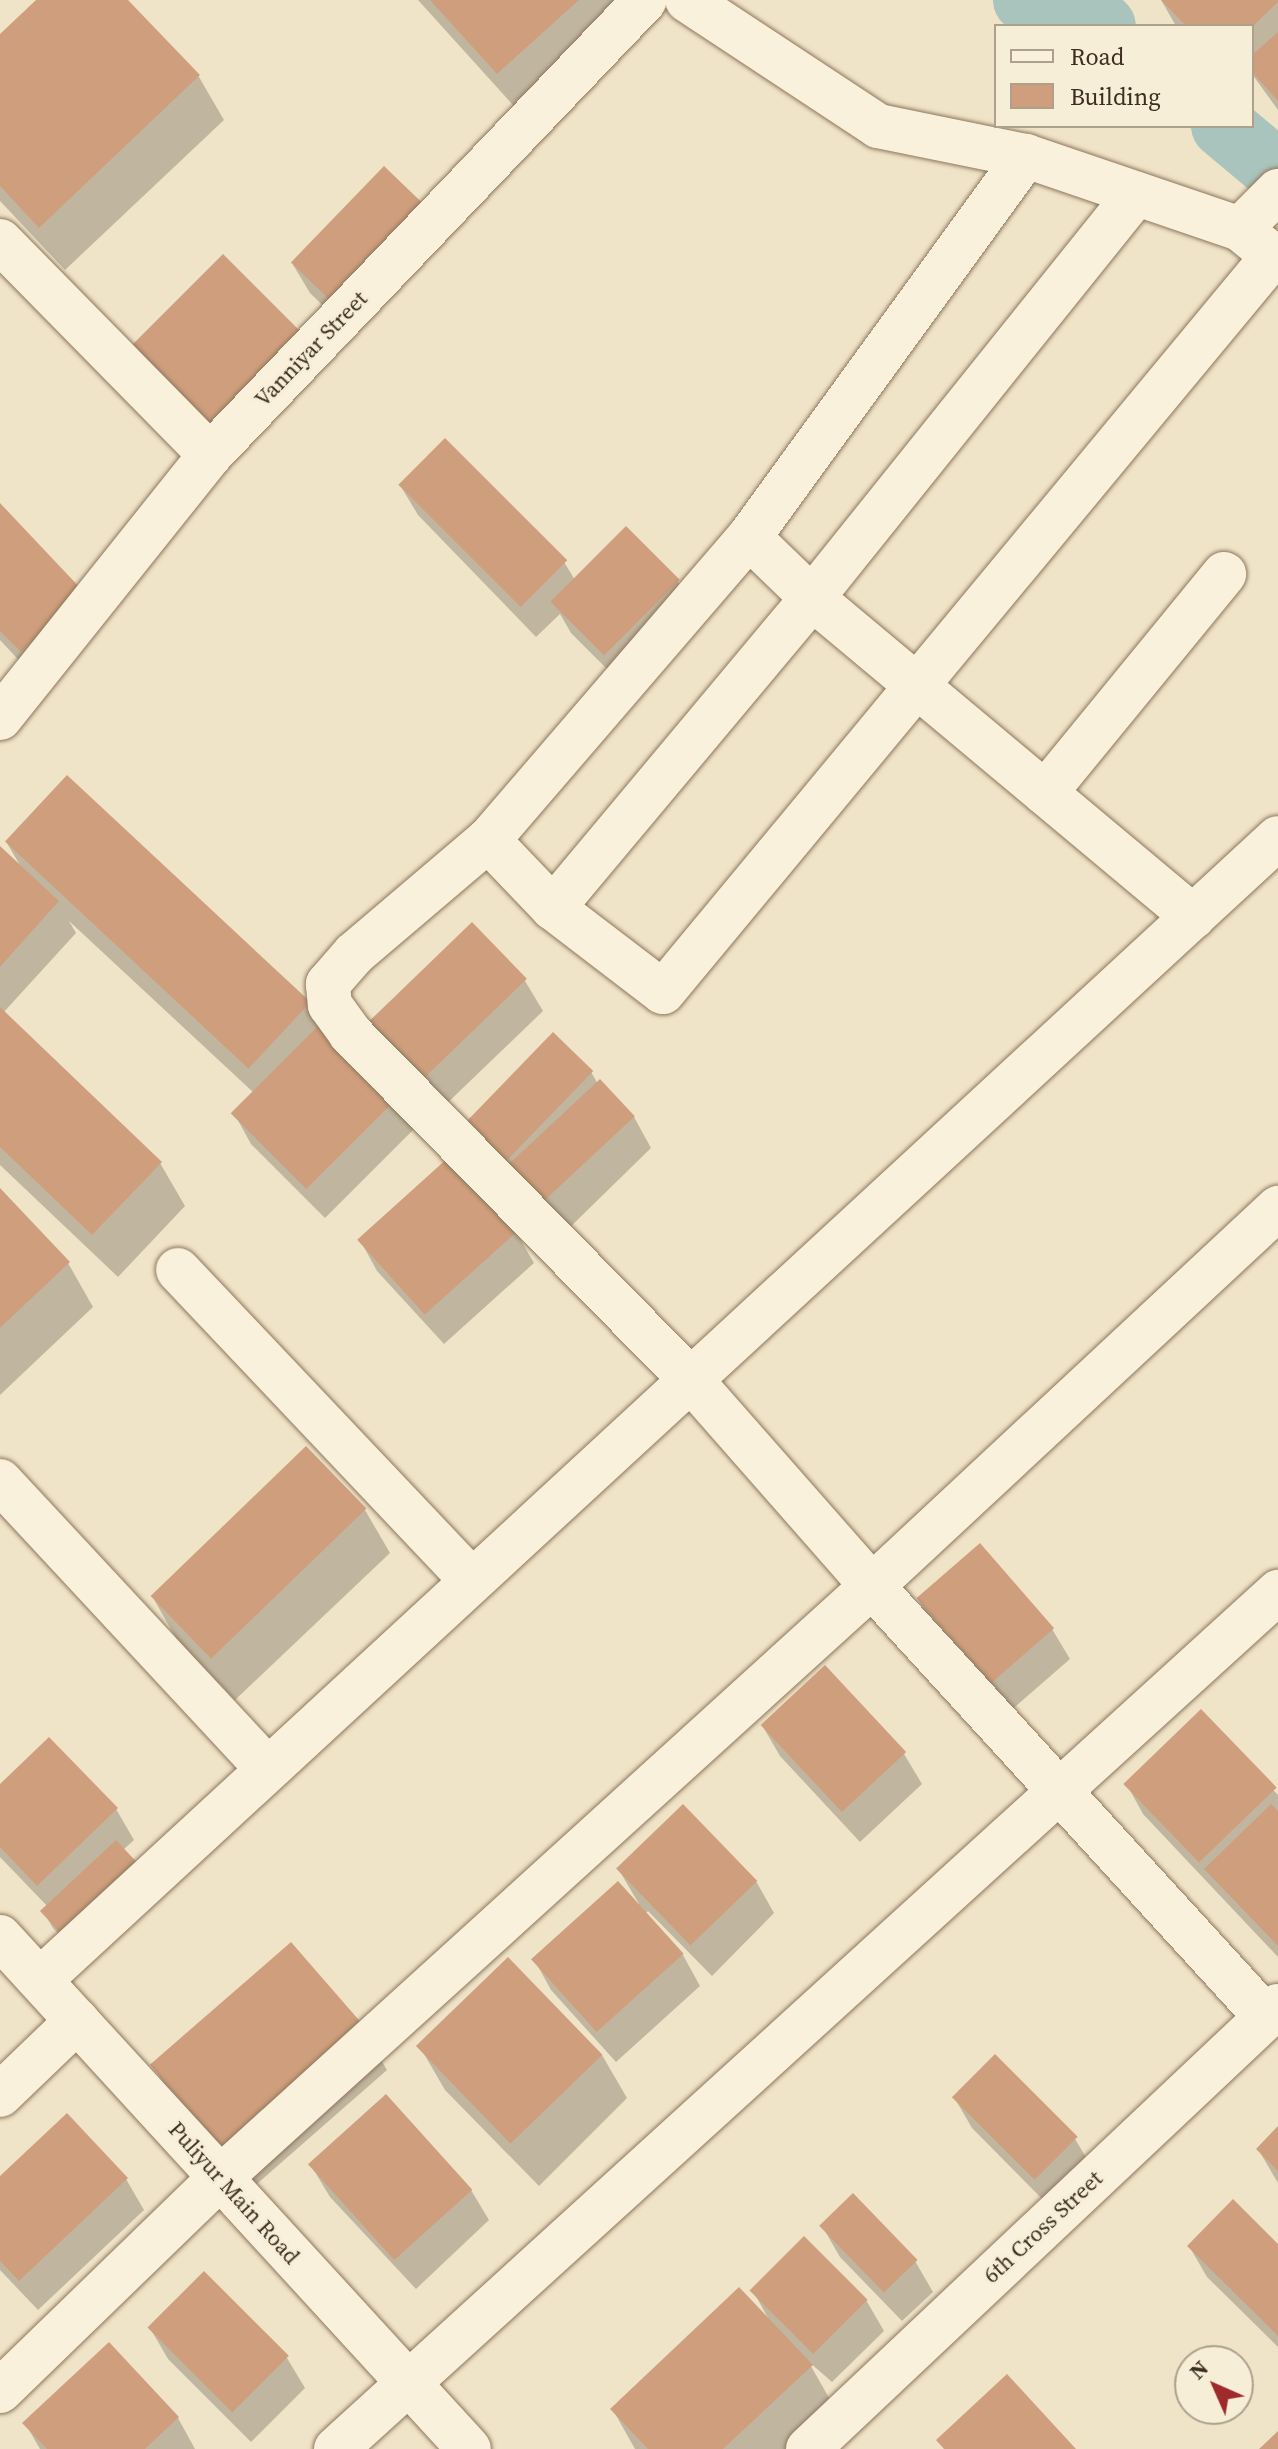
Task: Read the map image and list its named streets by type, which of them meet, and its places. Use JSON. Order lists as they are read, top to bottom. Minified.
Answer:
{"streets":{"street":["Vanniyar Street","Puliyur Main Road","6th Cross Street"]},"legend":["Road","Building"],"north":"top left"}
